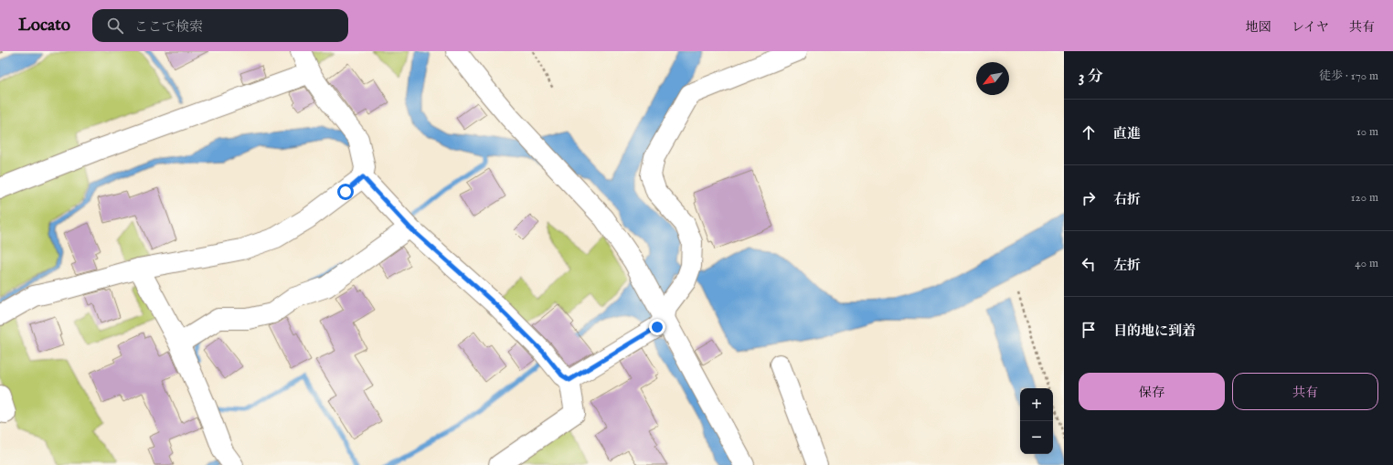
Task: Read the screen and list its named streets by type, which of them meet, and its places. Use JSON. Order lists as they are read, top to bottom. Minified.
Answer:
{"north":"bottom left","page":{"header":"Locato","search":"ここで検索","nav":["地図","レイヤ","共有"],"heading":["3 分","徒歩 · 170 m"],"list":[["直進","10 m"],["右折","120 m"],["左折","40 m"],"目的地に到着"],"buttons":["保存","共有"],"map_buttons":["+","−"]}}
